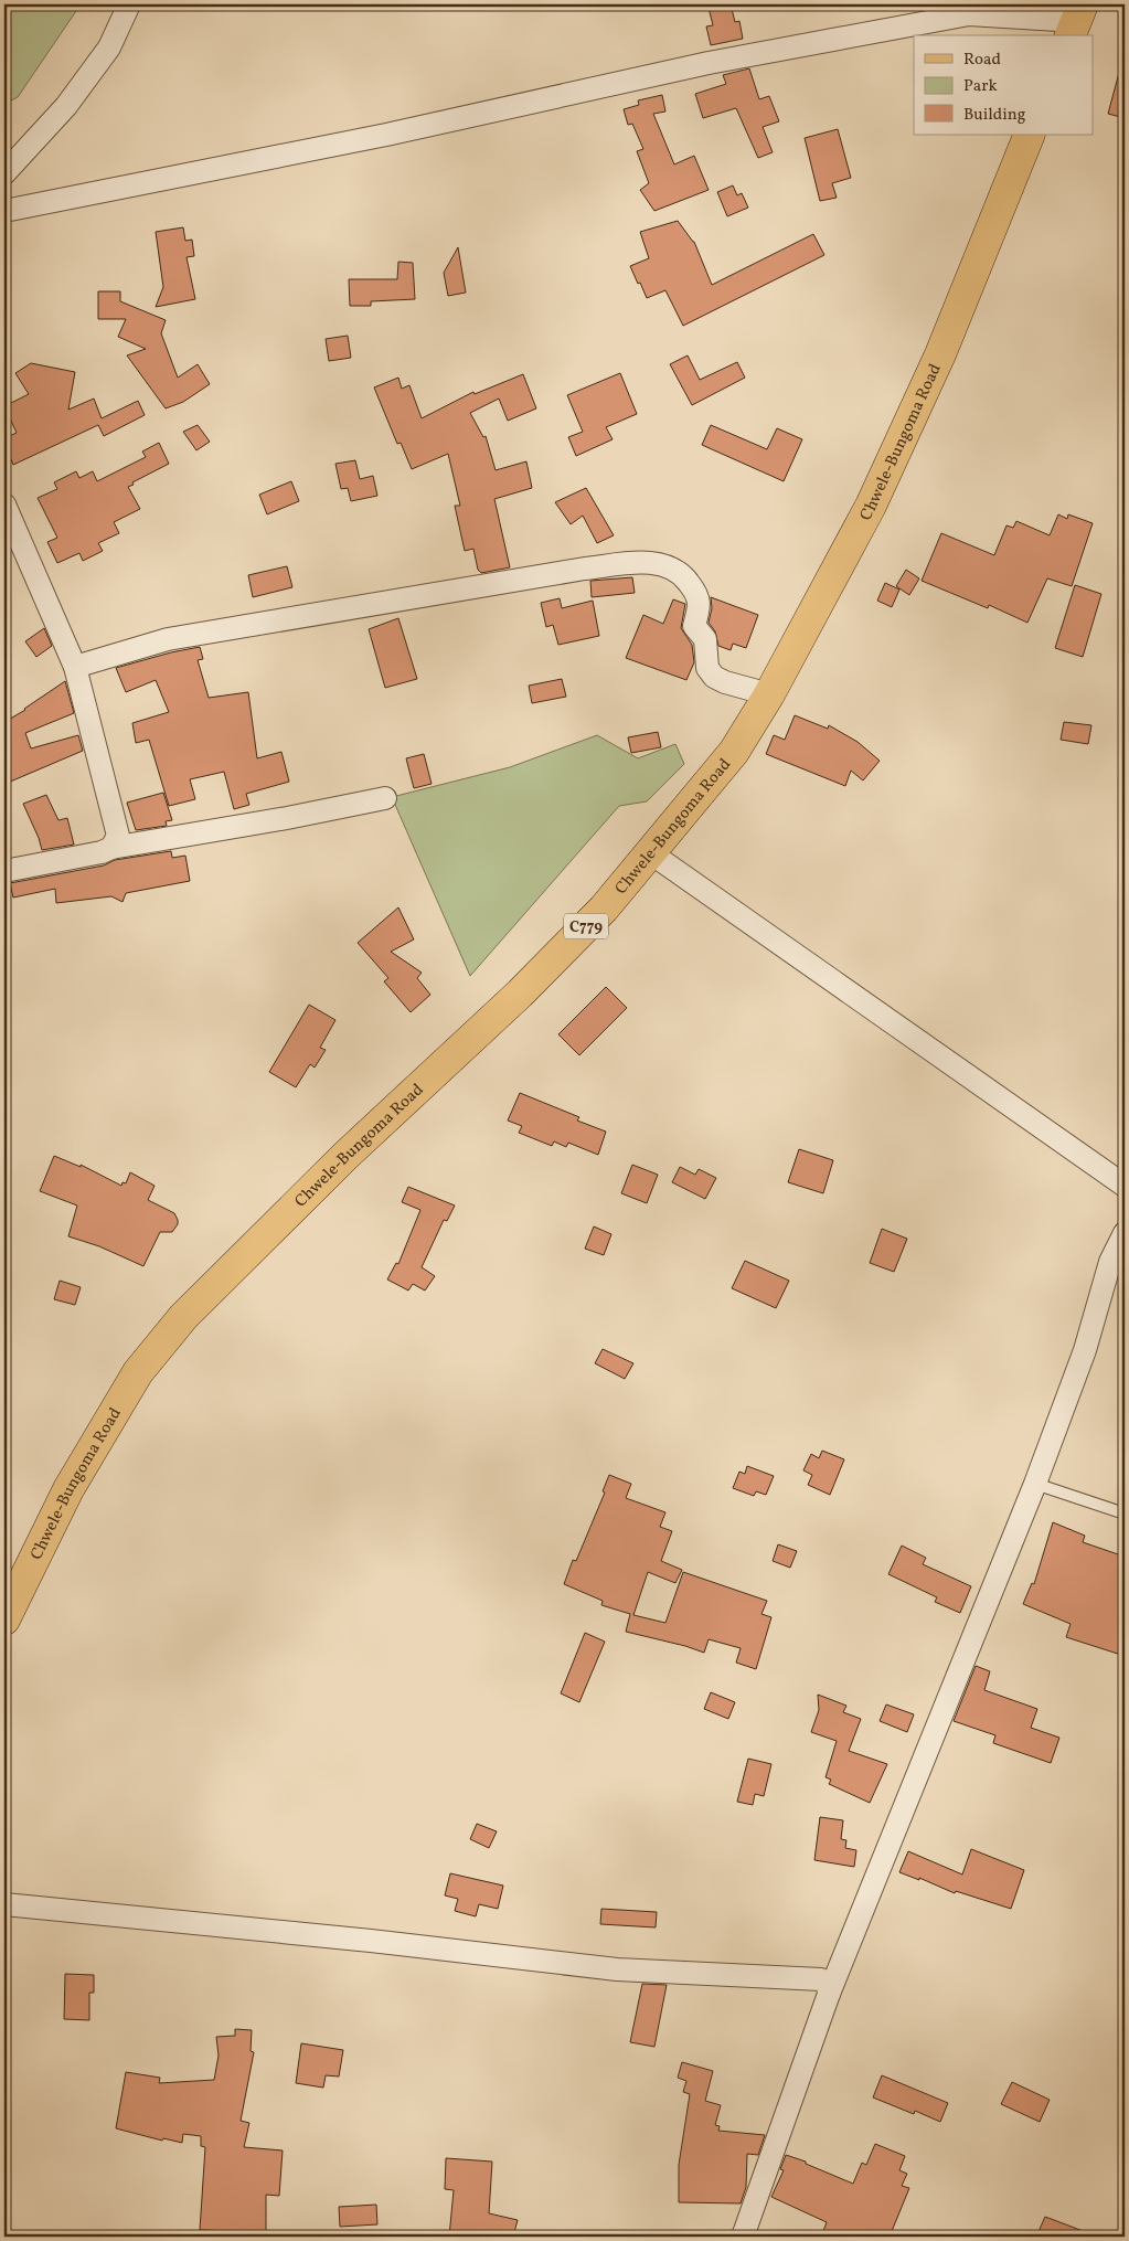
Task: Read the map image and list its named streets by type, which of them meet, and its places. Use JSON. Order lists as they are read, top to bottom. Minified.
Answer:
{"streets":{"main road":["Chwele-Bungoma Road","C779"]},"legend":["Road","Park","Building"]}
